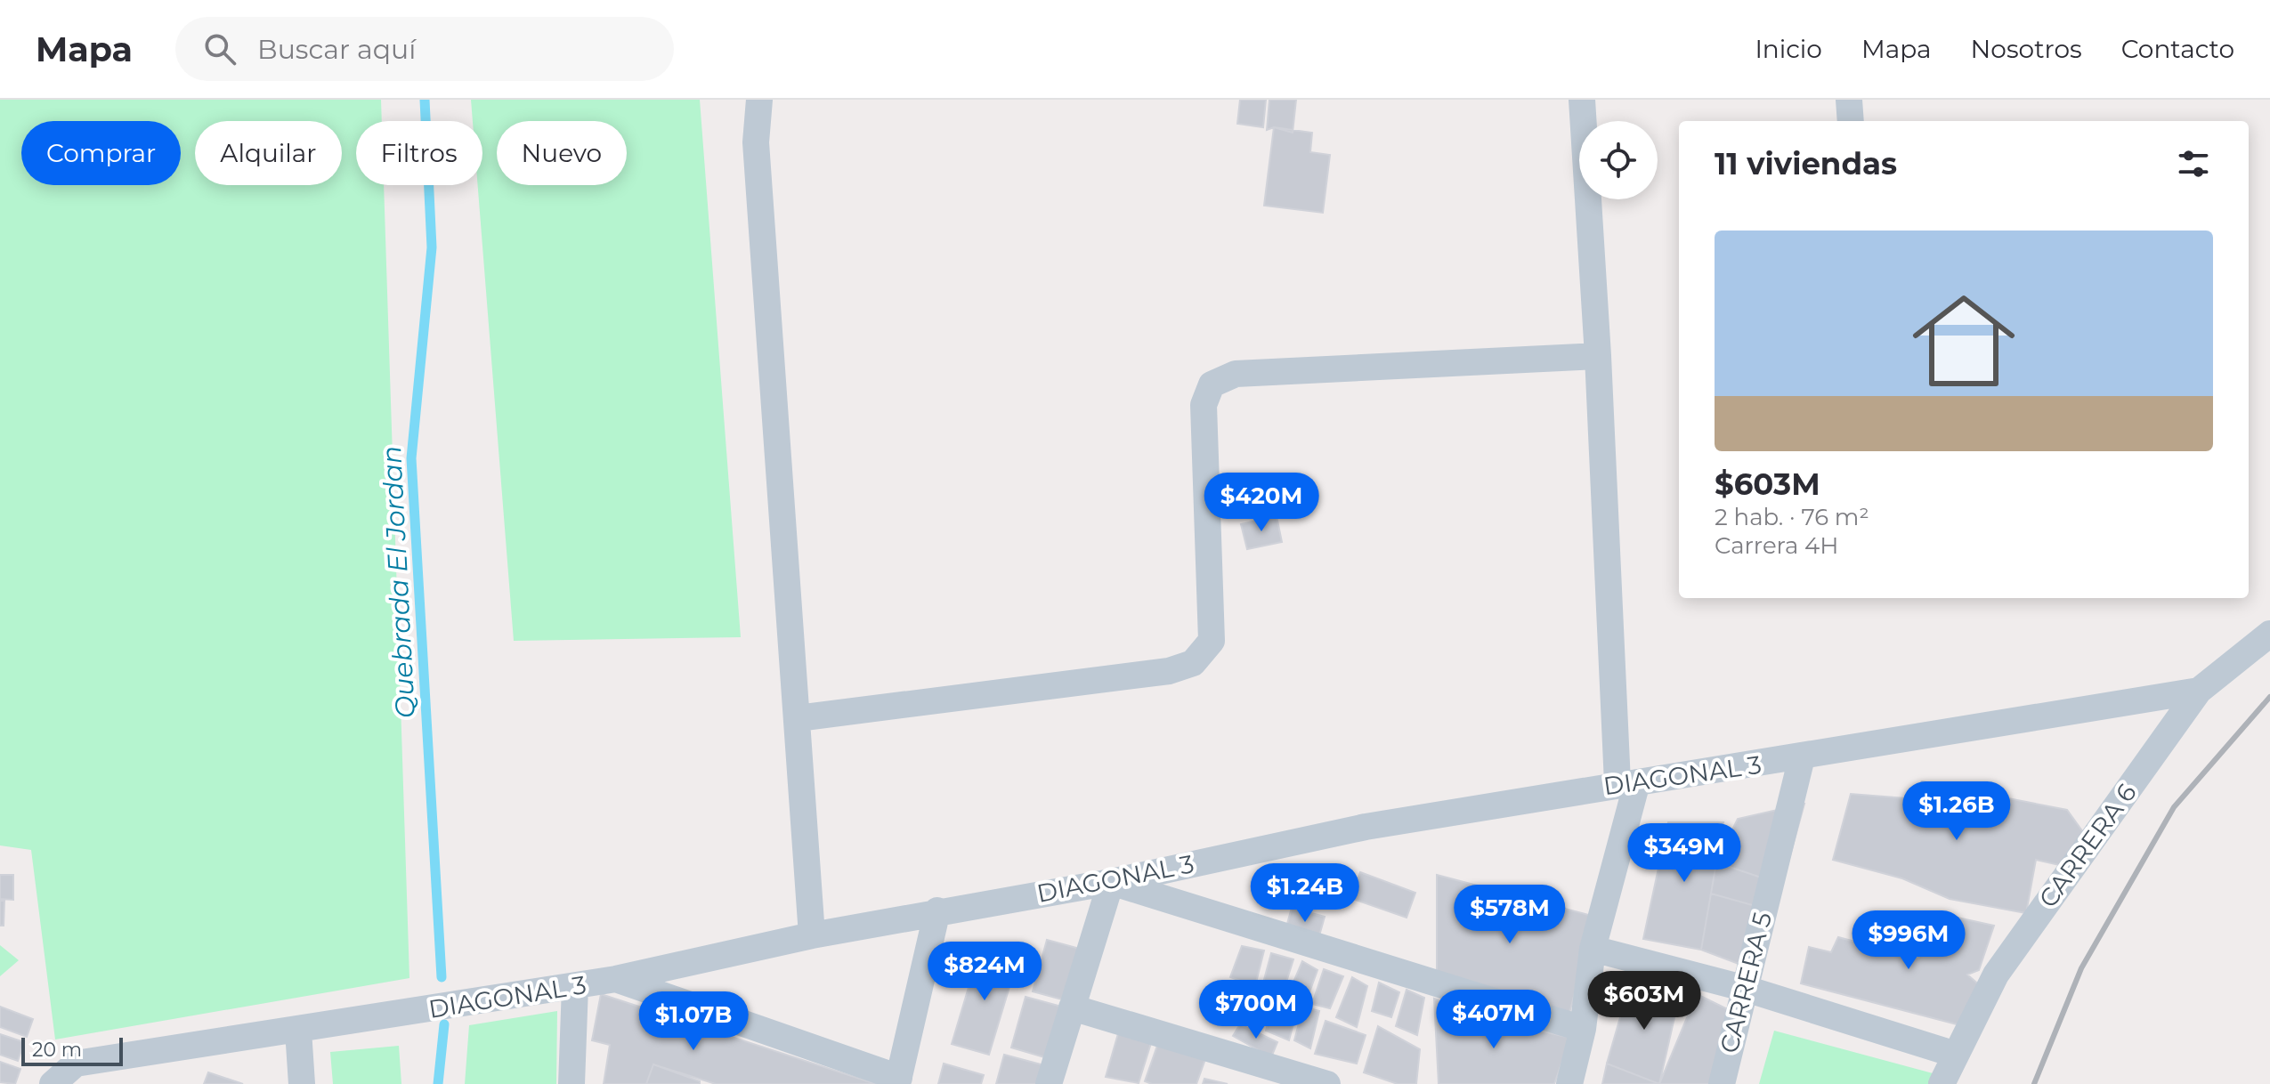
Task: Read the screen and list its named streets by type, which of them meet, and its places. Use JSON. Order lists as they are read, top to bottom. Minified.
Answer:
{"streets":{"street":["DIAGONAL 3","CARRERA 6","CARRERA 5"]},"crossings":[["DIAGONAL 3","CARRERA 6"],["DIAGONAL 3","CARRERA 5"]],"water":["Quebrada El Jordan"],"scale_bar":"20 m","page":{"header":"Mapa","search":"Buscar aquí","nav":["Inicio","Mapa","Nosotros","Contacto"],"chip":["Comprar","Alquilar","Filtros","Nuevo"],"heading":"11 viviendas","list":[{"name":"$603M","note":"2 hab. · 76 m² · Carrera 4H"}],"price":["$420M","$1.26B","$349M","$1.24B","$578M","$996M","$824M","$603M","$700M","$407M","$1.07B"],"scale":"20 m"}}
